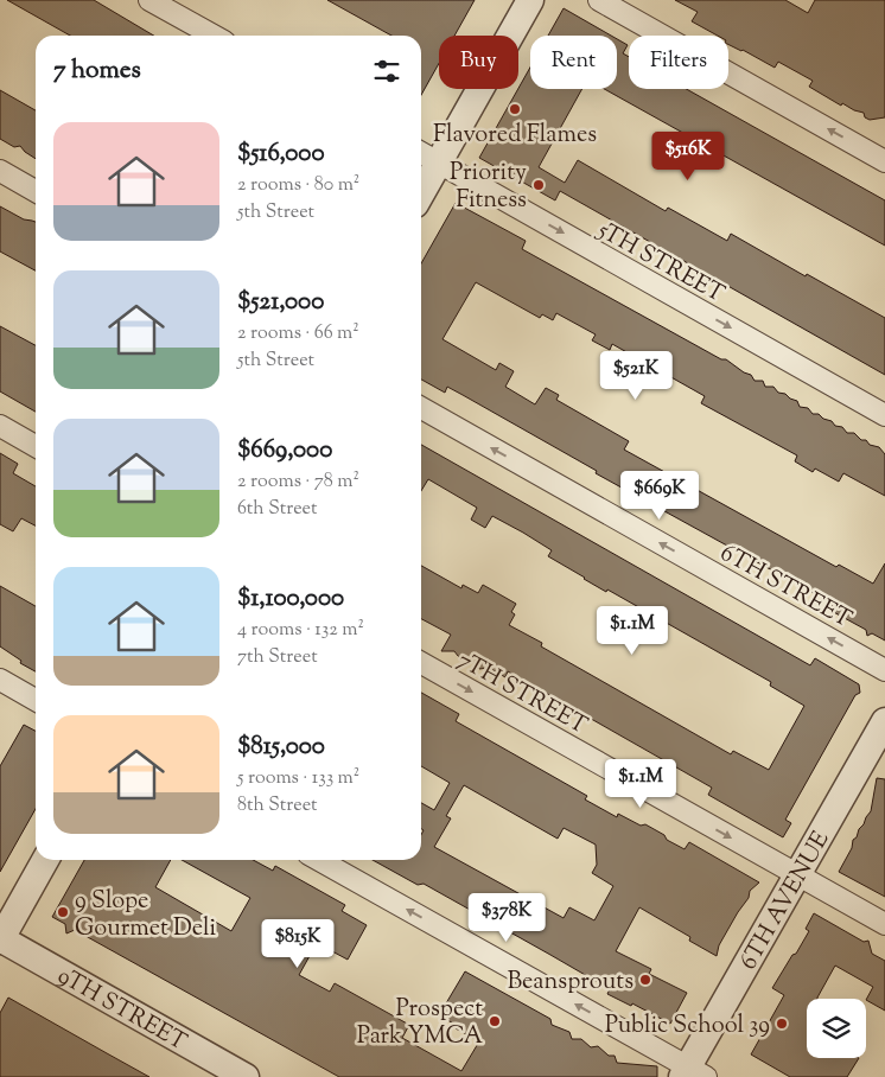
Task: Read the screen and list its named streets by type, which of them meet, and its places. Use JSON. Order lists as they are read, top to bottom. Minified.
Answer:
{"streets":{"street":["5TH STREET","6TH STREET","7TH STREET","6TH AVENUE","9TH STREET"]},"crossings":[["7TH STREET","6TH AVENUE"]],"one_way":["5TH STREET","6TH STREET","7TH STREET"],"places":["Flavored Flames","Priority Fitness","9 Slope Gourmet Deli","Beansprouts","Prospect Park YMCA","Public School 39"],"page":{"chip":["Buy","Rent","Filters"],"heading":"7 homes","list":[{"name":"$516,000","note":"2 rooms · 80 m² · 5th Street"},{"name":"$521,000","note":"2 rooms · 66 m² · 5th Street"},{"name":"$669,000","note":"2 rooms · 78 m² · 6th Street"},{"name":"$1,100,000","note":"4 rooms · 132 m² · 7th Street"},{"name":"$815,000","note":"5 rooms · 133 m² · 8th Street"}],"price":["$516K","$521K","$669K","$1.1M","$1.1M","$378K","$815K"]}}
